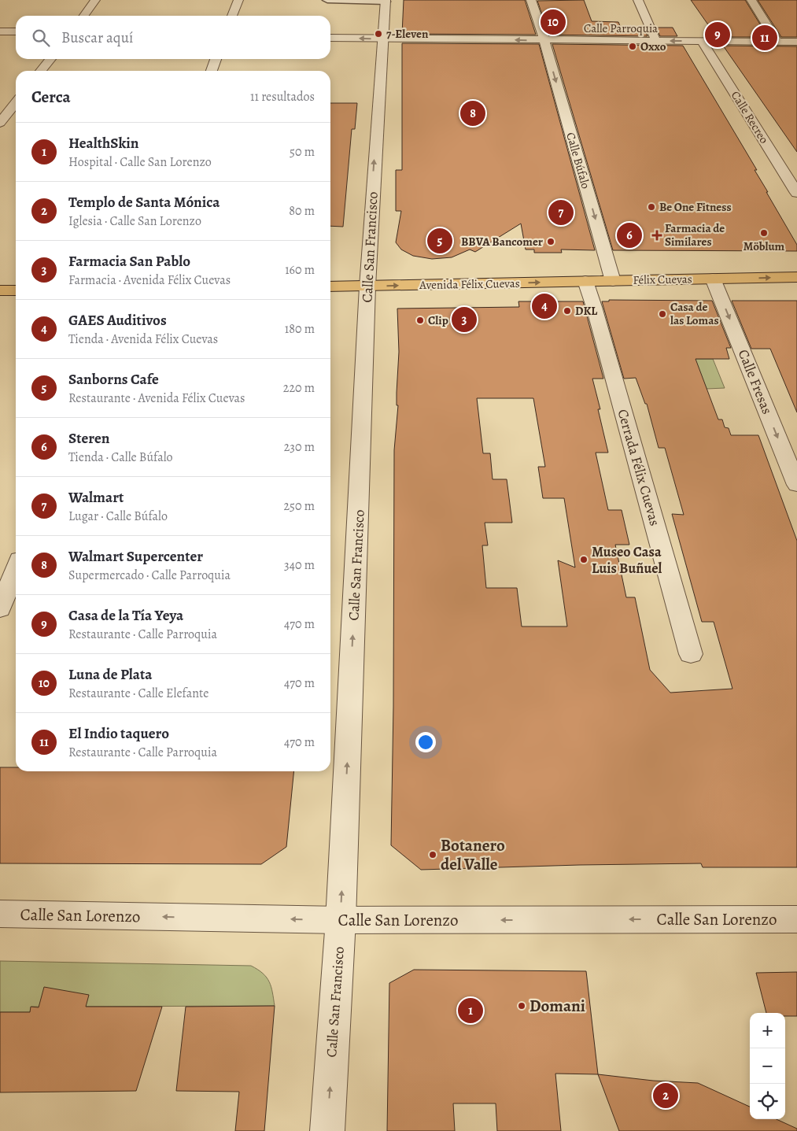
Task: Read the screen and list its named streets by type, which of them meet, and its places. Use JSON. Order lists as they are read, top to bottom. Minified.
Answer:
{"streets":{"main road":["Félix Cuevas","Avenida Félix Cuevas"],"street":["Calle Parroquia","Calle Recreo","Calle Búfalo","Calle San Francisco","Calle Fresas","Cerrada Félix Cuevas","Calle San Lorenzo"]},"crossings":[["Calle Parroquia","Calle Recreo"],["Calle Parroquia","Calle Búfalo"],["Calle Parroquia","Calle San Francisco"],["Calle Búfalo","Félix Cuevas"],["Calle Búfalo","Avenida Félix Cuevas"],["Calle San Francisco","Avenida Félix Cuevas"],["Calle San Francisco","Calle San Lorenzo"],["Félix Cuevas","Avenida Félix Cuevas"],["Félix Cuevas","Calle Fresas"],["Avenida Félix Cuevas","Cerrada Félix Cuevas"]],"one_way":["Calle Parroquia","Calle Búfalo","Calle San Francisco","Avenida Félix Cuevas","Calle Fresas","Calle San Lorenzo"],"places":{"other":["7-Eleven","Oxxo","Be One Fitness","Möblum","BBVA Bancomer","DKL","Casa de las Lomas","Clip","Museo Casa Luis Buñuel","Botanero del Valle","Domani"],"health":["Farmacia de Similares"]},"page":{"pins":["10","9","11","8","7","6","5","4","3","1","2"],"search":"Buscar aquí","heading":["Cerca","11 resultados"],"list":[{"mark":"1","name":"HealthSkin","note":"Hospital · Calle San Lorenzo","value":"50 m"},{"mark":"2","name":"Templo de Santa Mónica","note":"Iglesia · Calle San Lorenzo","value":"80 m"},{"mark":"3","name":"Farmacia San Pablo","note":"Farmacia · Avenida Félix Cuevas","value":"160 m"},{"mark":"4","name":"GAES Auditivos","note":"Tienda · Avenida Félix Cuevas","value":"180 m"},{"mark":"5","name":"Sanborns Cafe","note":"Restaurante · Avenida Félix Cuevas","value":"220 m"},{"mark":"6","name":"Steren","note":"Tienda · Calle Búfalo","value":"230 m"},{"mark":"7","name":"Walmart","note":"Lugar · Calle Búfalo","value":"250 m"},{"mark":"8","name":"Walmart Supercenter","note":"Supermercado · Calle Parroquia","value":"340 m"},{"mark":"9","name":"Casa de la Tía Yeya","note":"Restaurante · Calle Parroquia","value":"470 m"},{"mark":"10","name":"Luna de Plata","note":"Restaurante · Calle Elefante","value":"470 m"},{"mark":"11","name":"El Indio taquero","note":"Restaurante · Calle Parroquia","value":"470 m"}],"map_buttons":["+","−"]}}
